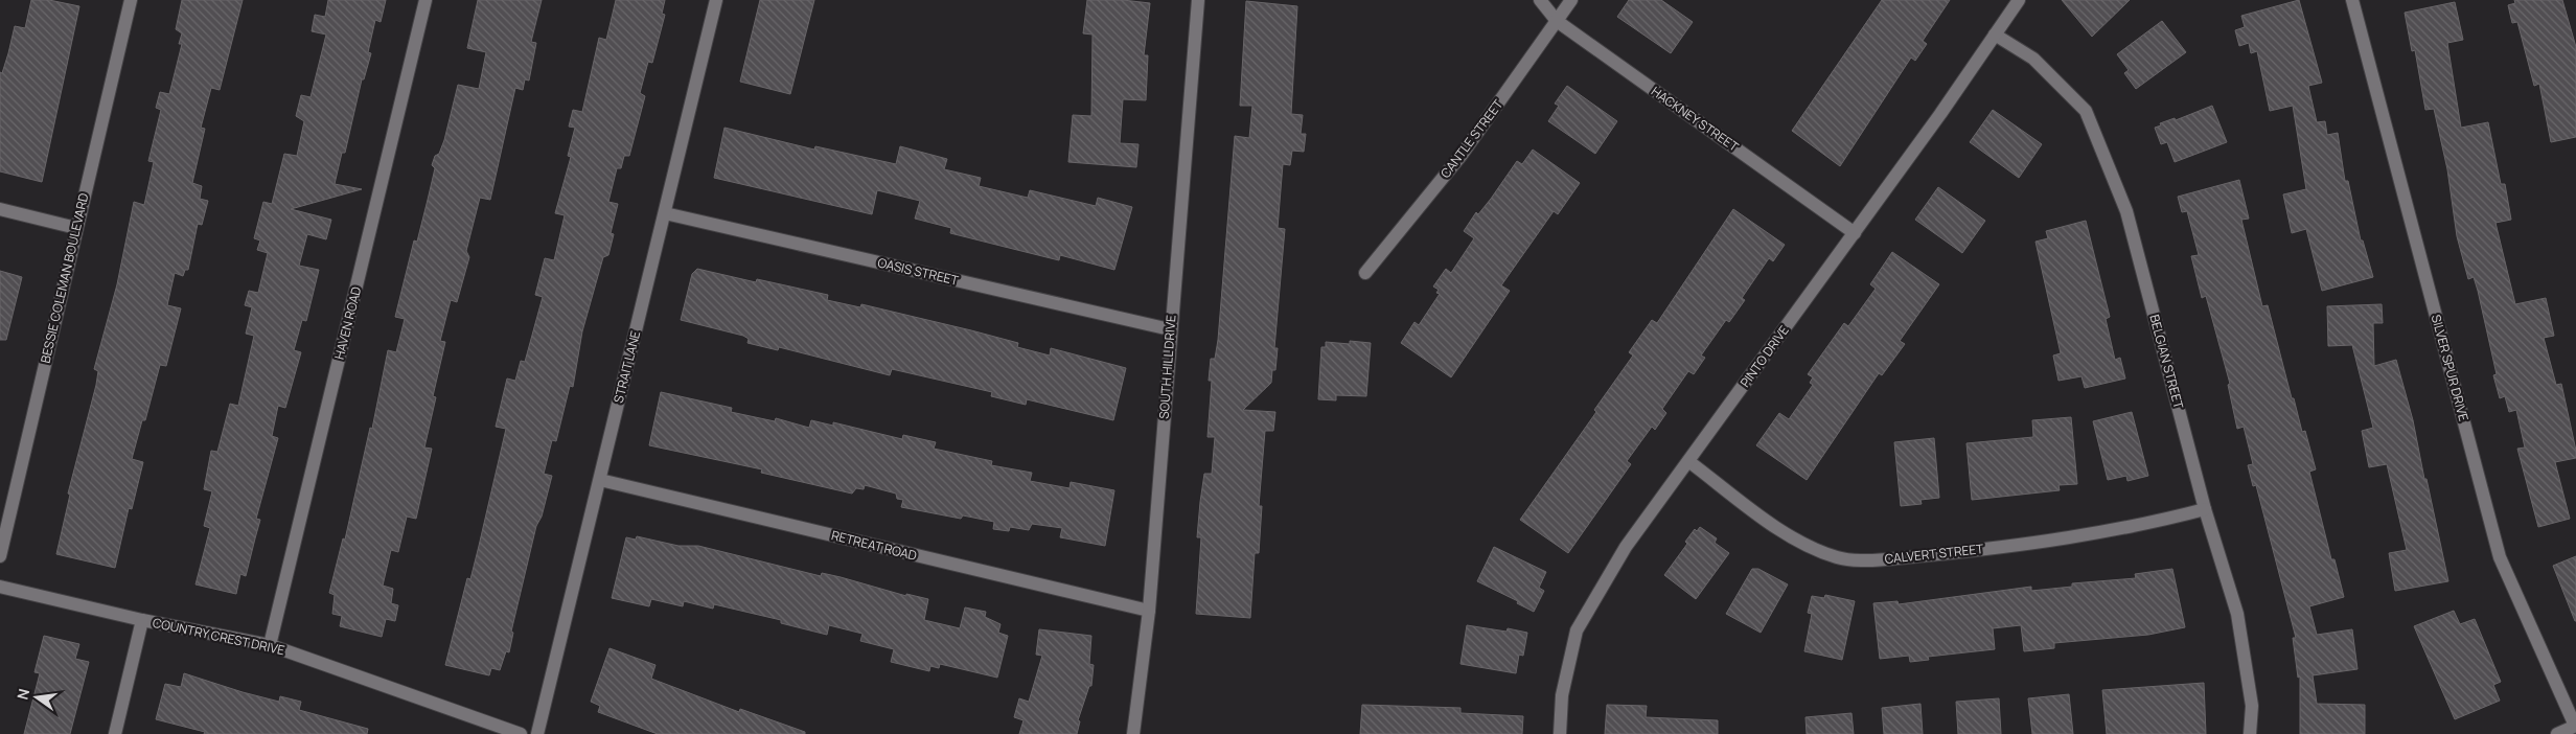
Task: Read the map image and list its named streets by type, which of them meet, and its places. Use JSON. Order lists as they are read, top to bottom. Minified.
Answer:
{"streets":{"street":["HACKNEY STREET","CANTLE STREET","OASIS STREET","BESSIE COLEMAN BOULEVARD","HAVEN ROAD","PINTO DRIVE","BELGIAN STREET","STRAIT LANE","SOUTH HILL DRIVE","SILVER SPUR DRIVE","RETREAT ROAD","CALVERT STREET","COUNTRY CREST DRIVE"]},"crossings":[["HACKNEY STREET","CANTLE STREET"],["HACKNEY STREET","PINTO DRIVE"],["OASIS STREET","STRAIT LANE"],["OASIS STREET","SOUTH HILL DRIVE"],["HAVEN ROAD","COUNTRY CREST DRIVE"],["PINTO DRIVE","BELGIAN STREET"],["PINTO DRIVE","CALVERT STREET"],["BELGIAN STREET","CALVERT STREET"],["STRAIT LANE","RETREAT ROAD"],["SOUTH HILL DRIVE","RETREAT ROAD"]],"north":"left"}
